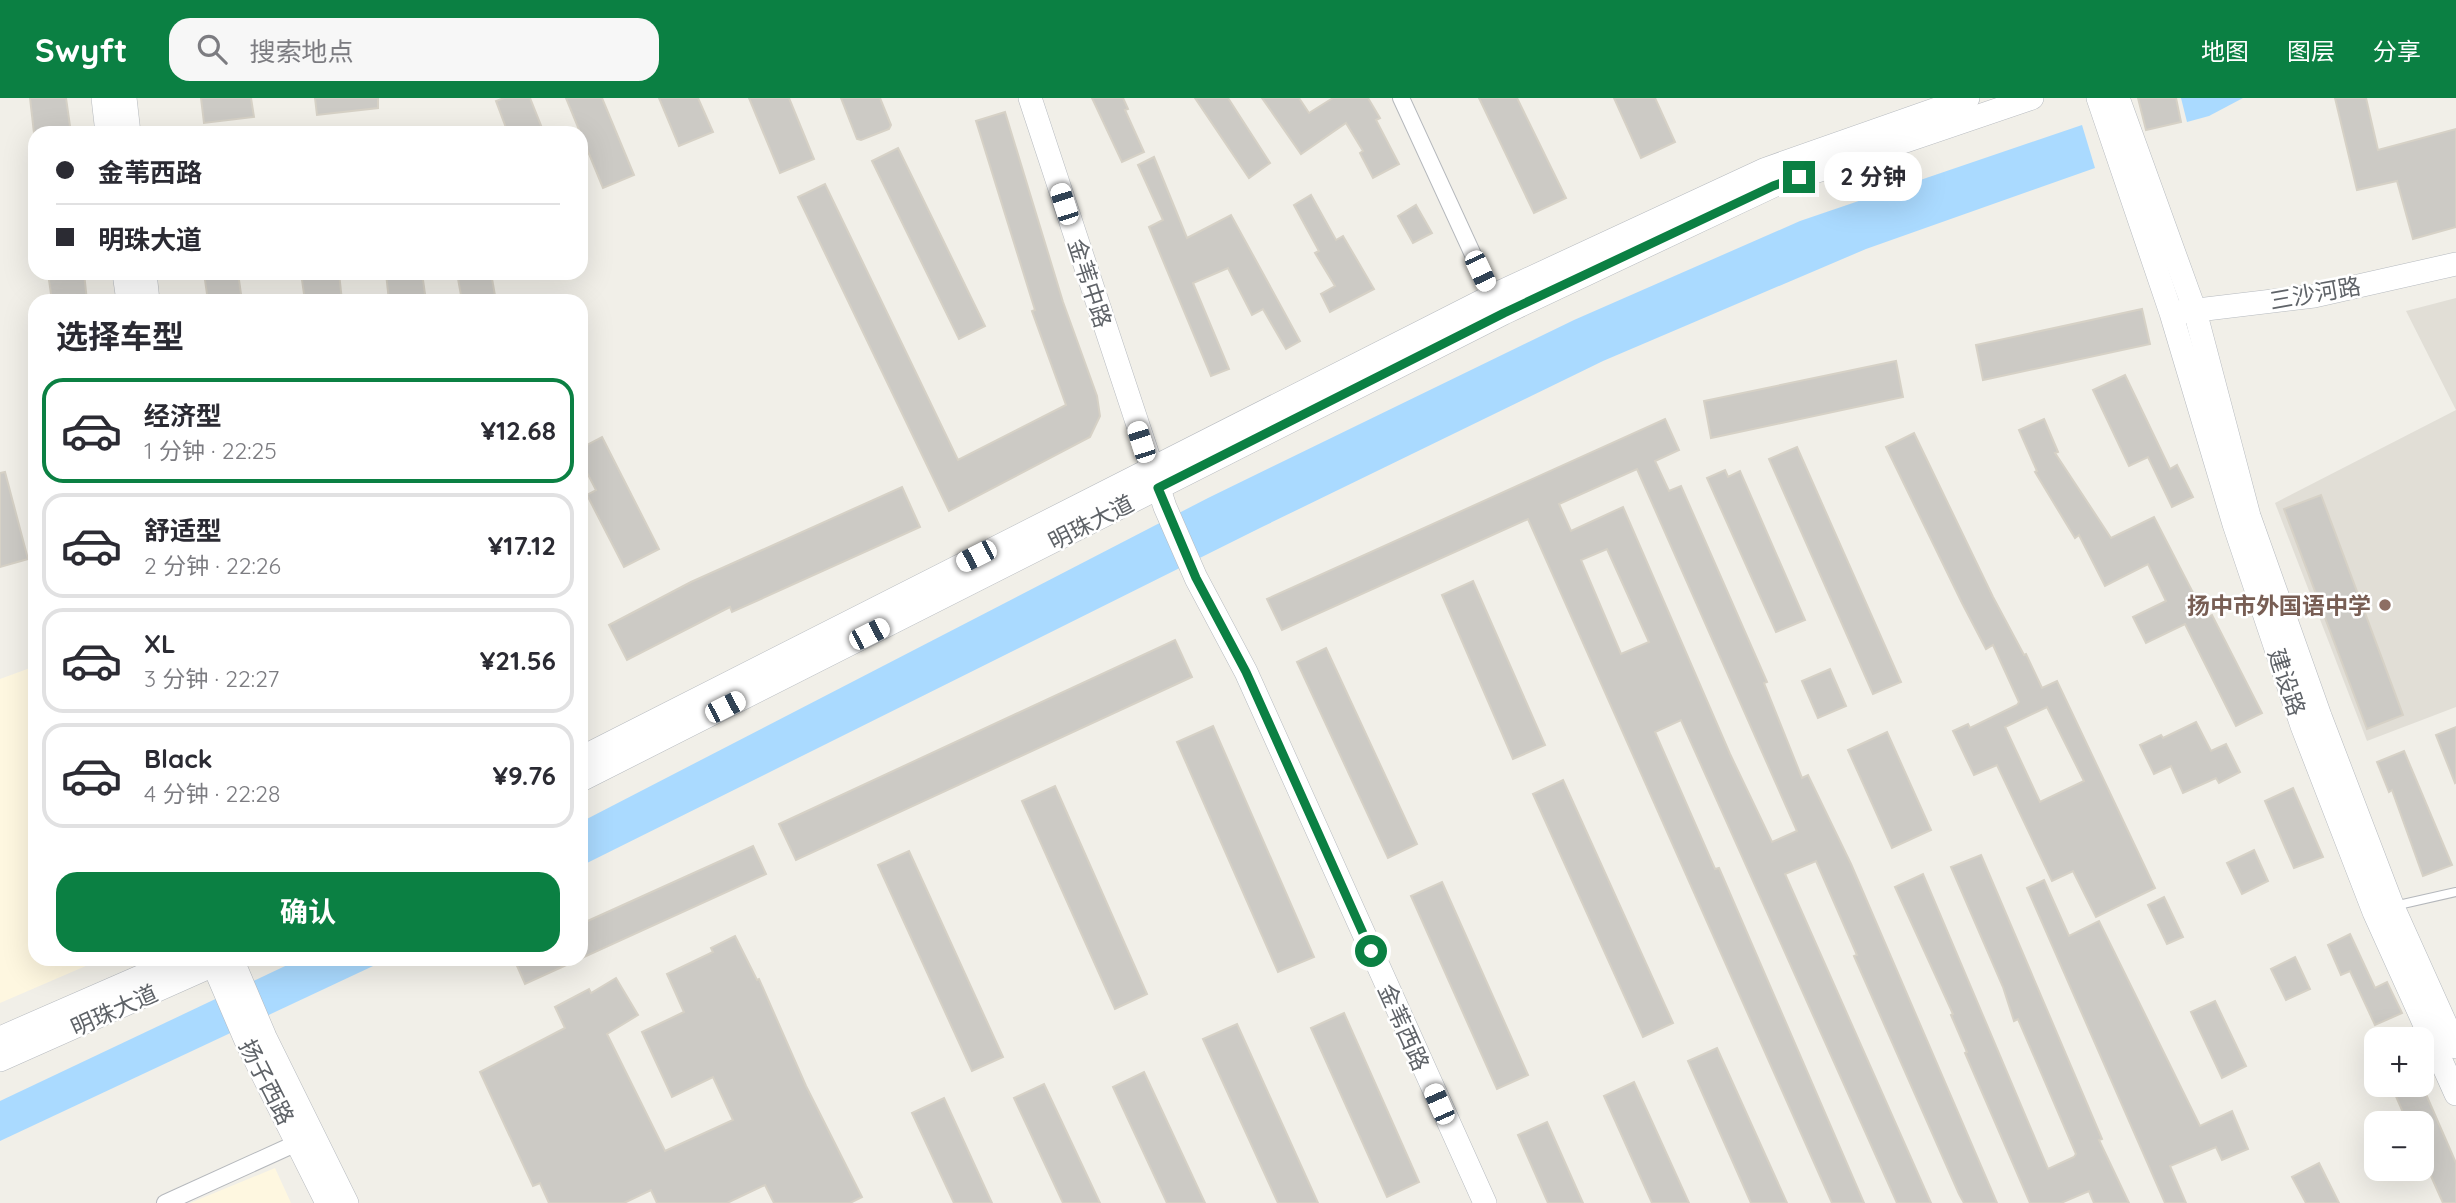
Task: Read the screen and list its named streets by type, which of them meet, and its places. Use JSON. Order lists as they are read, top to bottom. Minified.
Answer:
{"streets":{"main road":["金苇中路","三沙河路","明珠大道","建设路","金苇西路","扬子西路"]},"crossings":[["金苇中路","明珠大道"],["金苇中路","金苇西路"],["三沙河路","建设路"],["明珠大道","金苇西路"],["明珠大道","扬子西路"]],"places":["扬中市外国语中学"],"page":{"header":"Swyft","search":"搜索地点","nav":["地图","图层","分享"],"banner":["金苇西路","明珠大道"],"bubble":"2 分钟","heading":"选择车型","list":[{"name":"经济型","note":"1 分钟 · 22:25","value":"¥12.68"},{"name":"舒适型","note":"2 分钟 · 22:26","value":"¥17.12"},{"name":"XL","note":"3 分钟 · 22:27","value":"¥21.56"},{"name":"Black","note":"4 分钟 · 22:28","value":"¥9.76"}],"buttons":"确认","map_buttons":["+","−"]}}
